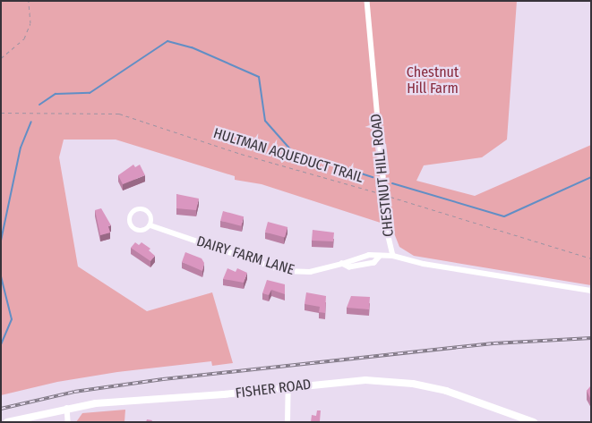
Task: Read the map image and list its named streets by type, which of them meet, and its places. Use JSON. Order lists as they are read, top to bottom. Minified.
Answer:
{"streets":{"street":["CHESTNUT HILL ROAD","DAIRY FARM LANE","FISHER ROAD"],"path":["HULTMAN AQUEDUCT TRAIL"]},"crossings":[["HULTMAN AQUEDUCT TRAIL","CHESTNUT HILL ROAD"],["CHESTNUT HILL ROAD","DAIRY FARM LANE"]],"parks":["Chestnut Hill Farm"]}
